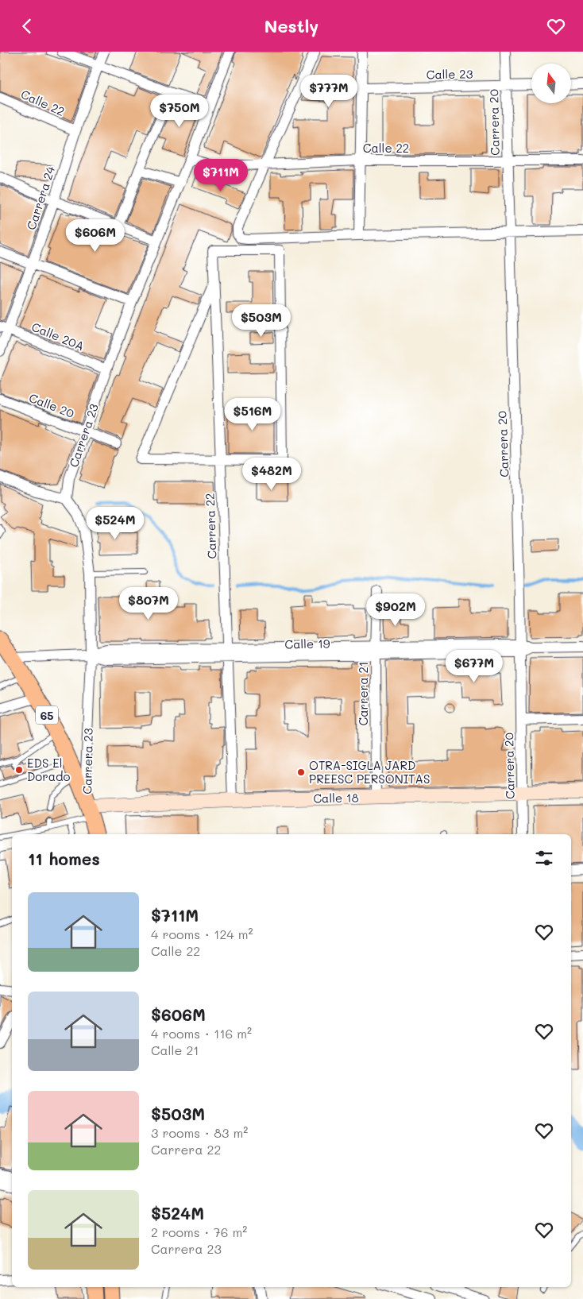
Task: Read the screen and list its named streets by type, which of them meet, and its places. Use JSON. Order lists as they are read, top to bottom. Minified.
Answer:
{"streets":{"main road":["Carrera 23","65"],"street":["Calle 23","Calle 22","Carrera 20","Carrera 24","Calle 20A","Calle 20","Carrera 22","Calle 19","Carrera 21","Calle 18"]},"crossings":[["Calle 23","Carrera 20"],["Calle 22","Carrera 20"],["Calle 22","Carrera 24"],["Calle 22","Carrera 23"],["Carrera 20","Calle 19"],["Carrera 20","Calle 18"],["Carrera 24","Calle 20A"],["Calle 20A","Carrera 23"],["Calle 20","Carrera 23"],["Carrera 23","Calle 19"],["Carrera 23","65"],["Carrera 23","Calle 18"],["Carrera 22","Calle 19"],["Carrera 22","Calle 18"],["Calle 19","Carrera 21"],["Calle 19","65"],["Carrera 21","Calle 18"],["65","Calle 18"]],"places":["EDS El Dorado","OTRA-SIGLA JARD PREESC PERSONITAS"],"north":"top","page":{"header":"Nestly","price":["$777M","$750M","$711M","$606M","$503M","$516M","$482M","$524M","$807M","$902M","$677M"],"heading":"11 homes","list":[{"name":"$711M","note":"4 rooms · 124 m² · Calle 22"},{"name":"$606M","note":"4 rooms · 116 m² · Calle 21"},{"name":"$503M","note":"3 rooms · 83 m² · Carrera 22"},{"name":"$524M","note":"2 rooms · 76 m² · Carrera 23"}]}}
